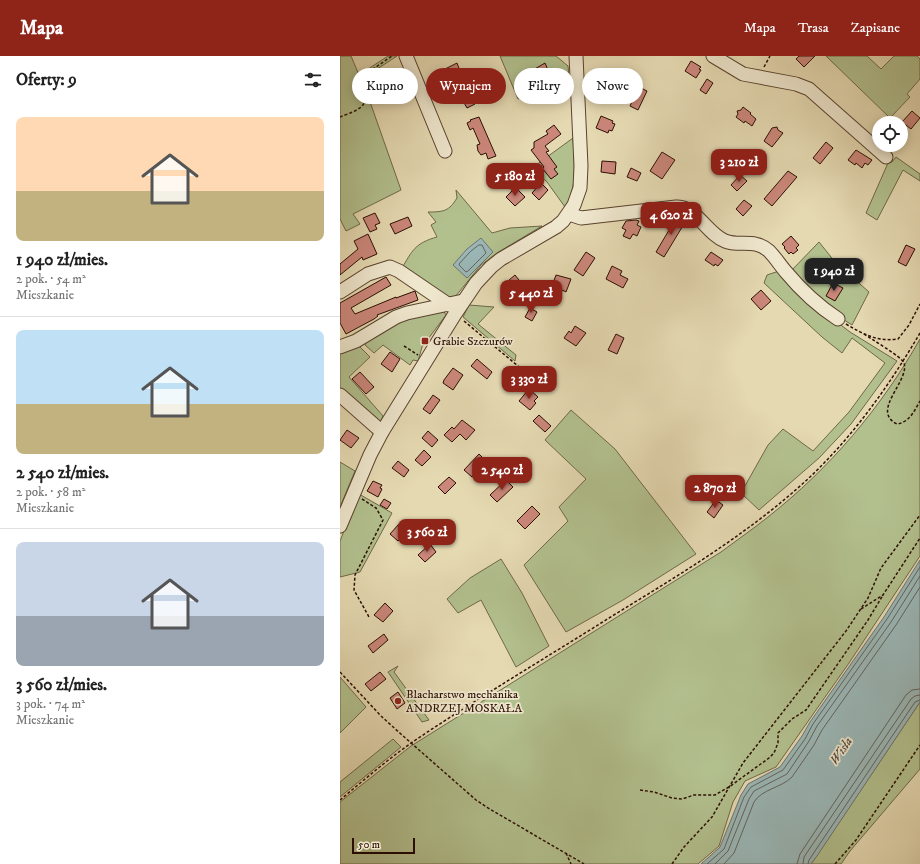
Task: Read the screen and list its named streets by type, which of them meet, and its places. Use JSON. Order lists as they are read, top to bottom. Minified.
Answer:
{"water":["Wisła"],"places":{"transit":["Grabie Szczurów"],"other":["Blacharstwo mechanika ANDRZEJ MOSKAŁA"]},"scale_bar":"50 m","page":{"header":"Mapa","nav":["Mapa","Trasa","Zapisane"],"heading":"Oferty: 9","chip":["Kupno","Wynajem","Filtry","Nowe"],"list":[{"name":"1 940 zł/mies.","note":"2 pok. · 54 m² · Mieszkanie"},{"name":"2 540 zł/mies.","note":"2 pok. · 58 m² · Mieszkanie"},{"name":"3 560 zł/mies.","note":"3 pok. · 74 m² · Mieszkanie"}],"price":["3 210 zł","5 180 zł","4 620 zł","1 940 zł","5 440 zł","3 330 zł","2 540 zł","2 870 zł","3 560 zł"],"scale":"50 m"}}
